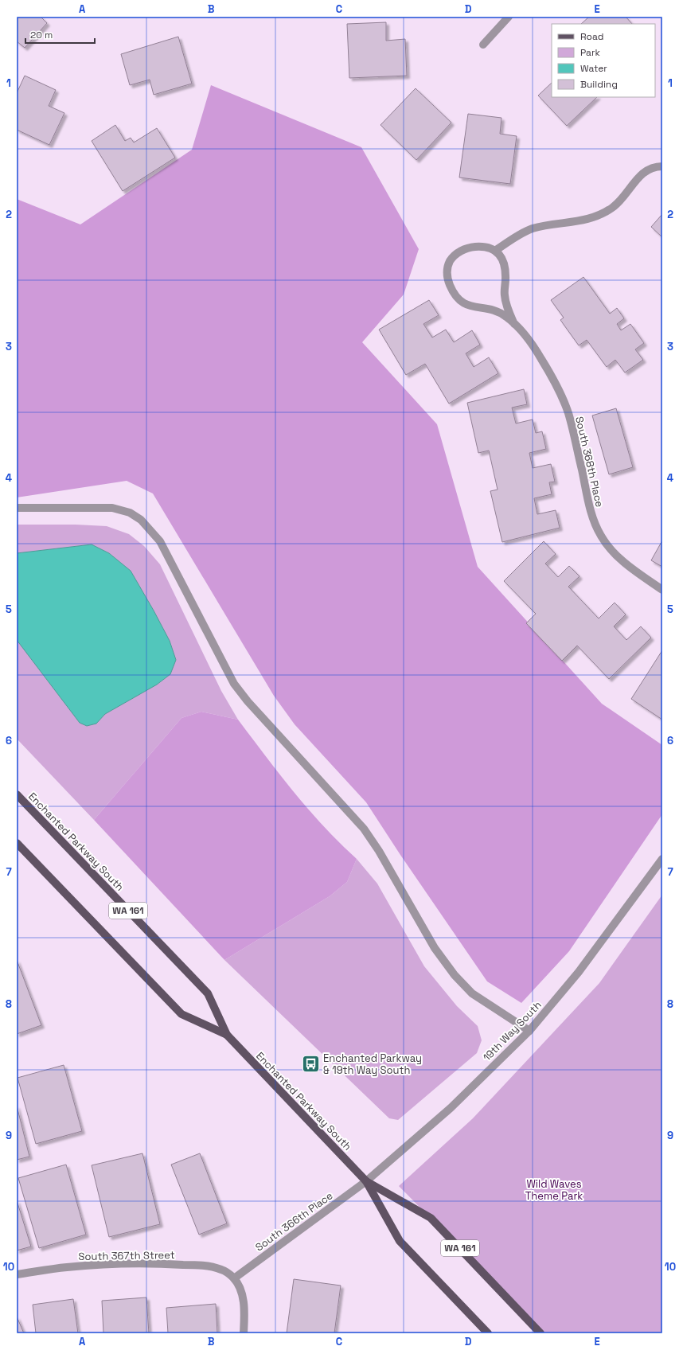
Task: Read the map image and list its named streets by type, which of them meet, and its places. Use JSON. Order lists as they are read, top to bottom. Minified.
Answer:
{"streets":{"main road":["Enchanted Parkway South","WA 161"],"street":["South 368th Place","19th Way South","South 366th Place","South 367th Street"]},"crossings":[["Enchanted Parkway South","19th Way South"],["Enchanted Parkway South","South 366th Place"],["19th Way South","South 366th Place"],["South 366th Place","South 367th Street"]],"parks":["Wild Waves Theme Park"],"places":{"bus stop":["Enchanted Parkway & 19th Way South"]},"legend":["Road","Park","Water","Building"],"scale_bar":"20 m","grid":{"columns":["A","B","C","D","E"],"rows":["1","2","3","4","5","6","7","8","9","10"]}}
